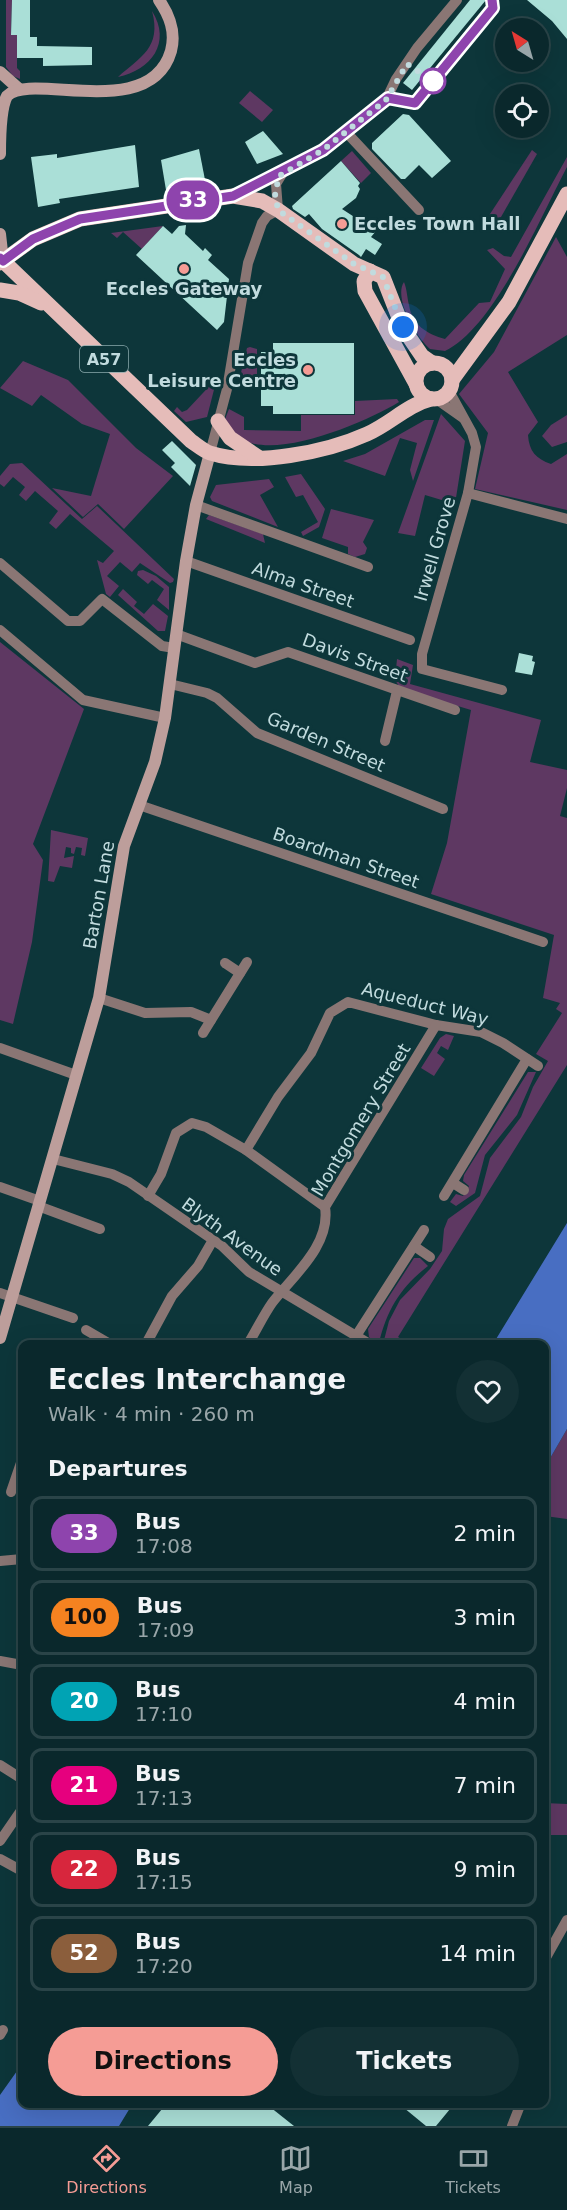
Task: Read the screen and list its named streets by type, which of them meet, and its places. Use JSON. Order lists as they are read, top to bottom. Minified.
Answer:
{"streets":{"main road":["A57","Barton Lane"],"street":["Irwell Grove","Alma Street","Davis Street","Garden Street","Boardman Street","Aqueduct Way","Montgomery Street","Blyth Avenue"]},"crossings":[["A57","Barton Lane"],["Alma Street","Barton Lane"],["Davis Street","Barton Lane"],["Garden Street","Barton Lane"],["Boardman Street","Barton Lane"],["Barton Lane","Blyth Avenue"],["Aqueduct Way","Montgomery Street"],["Montgomery Street","Blyth Avenue"]],"places":["Eccles Town Hall","Eccles Gateway","Eccles Leisure Centre"],"lines":["bus line 33"],"north":"top left","page":{"on_map":"33","heading":[["Eccles Interchange","Walk · 4 min · 260 m"],"Departures"],"list":[{"mark":"33","name":"Bus","note":"17:08","value":"2 min"},{"mark":"100","name":"Bus","note":"17:09","value":"3 min"},{"mark":"20","name":"Bus","note":"17:10","value":"4 min"},{"mark":"21","name":"Bus","note":"17:13","value":"7 min"},{"mark":"22","name":"Bus","note":"17:15","value":"9 min"},{"mark":"52","name":"Bus","note":"17:20","value":"14 min"}],"buttons":["Directions","Tickets"],"tabs":["Directions","Map","Tickets"]}}
